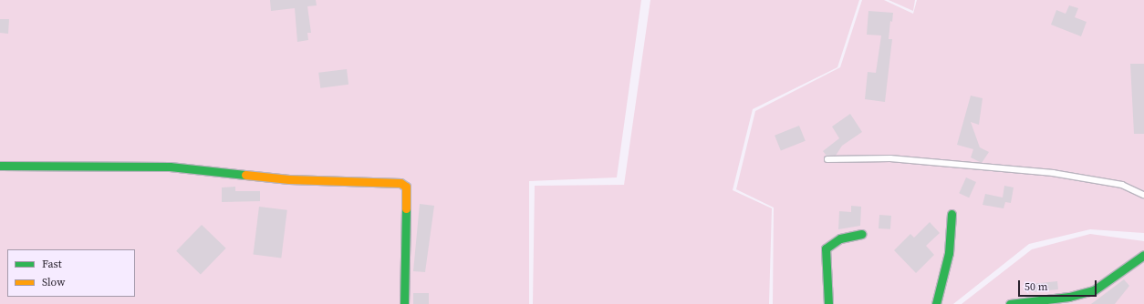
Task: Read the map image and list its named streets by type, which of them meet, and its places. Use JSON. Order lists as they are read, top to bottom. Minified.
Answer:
{"legend":["Fast","Slow"],"scale_bar":"50 m"}
